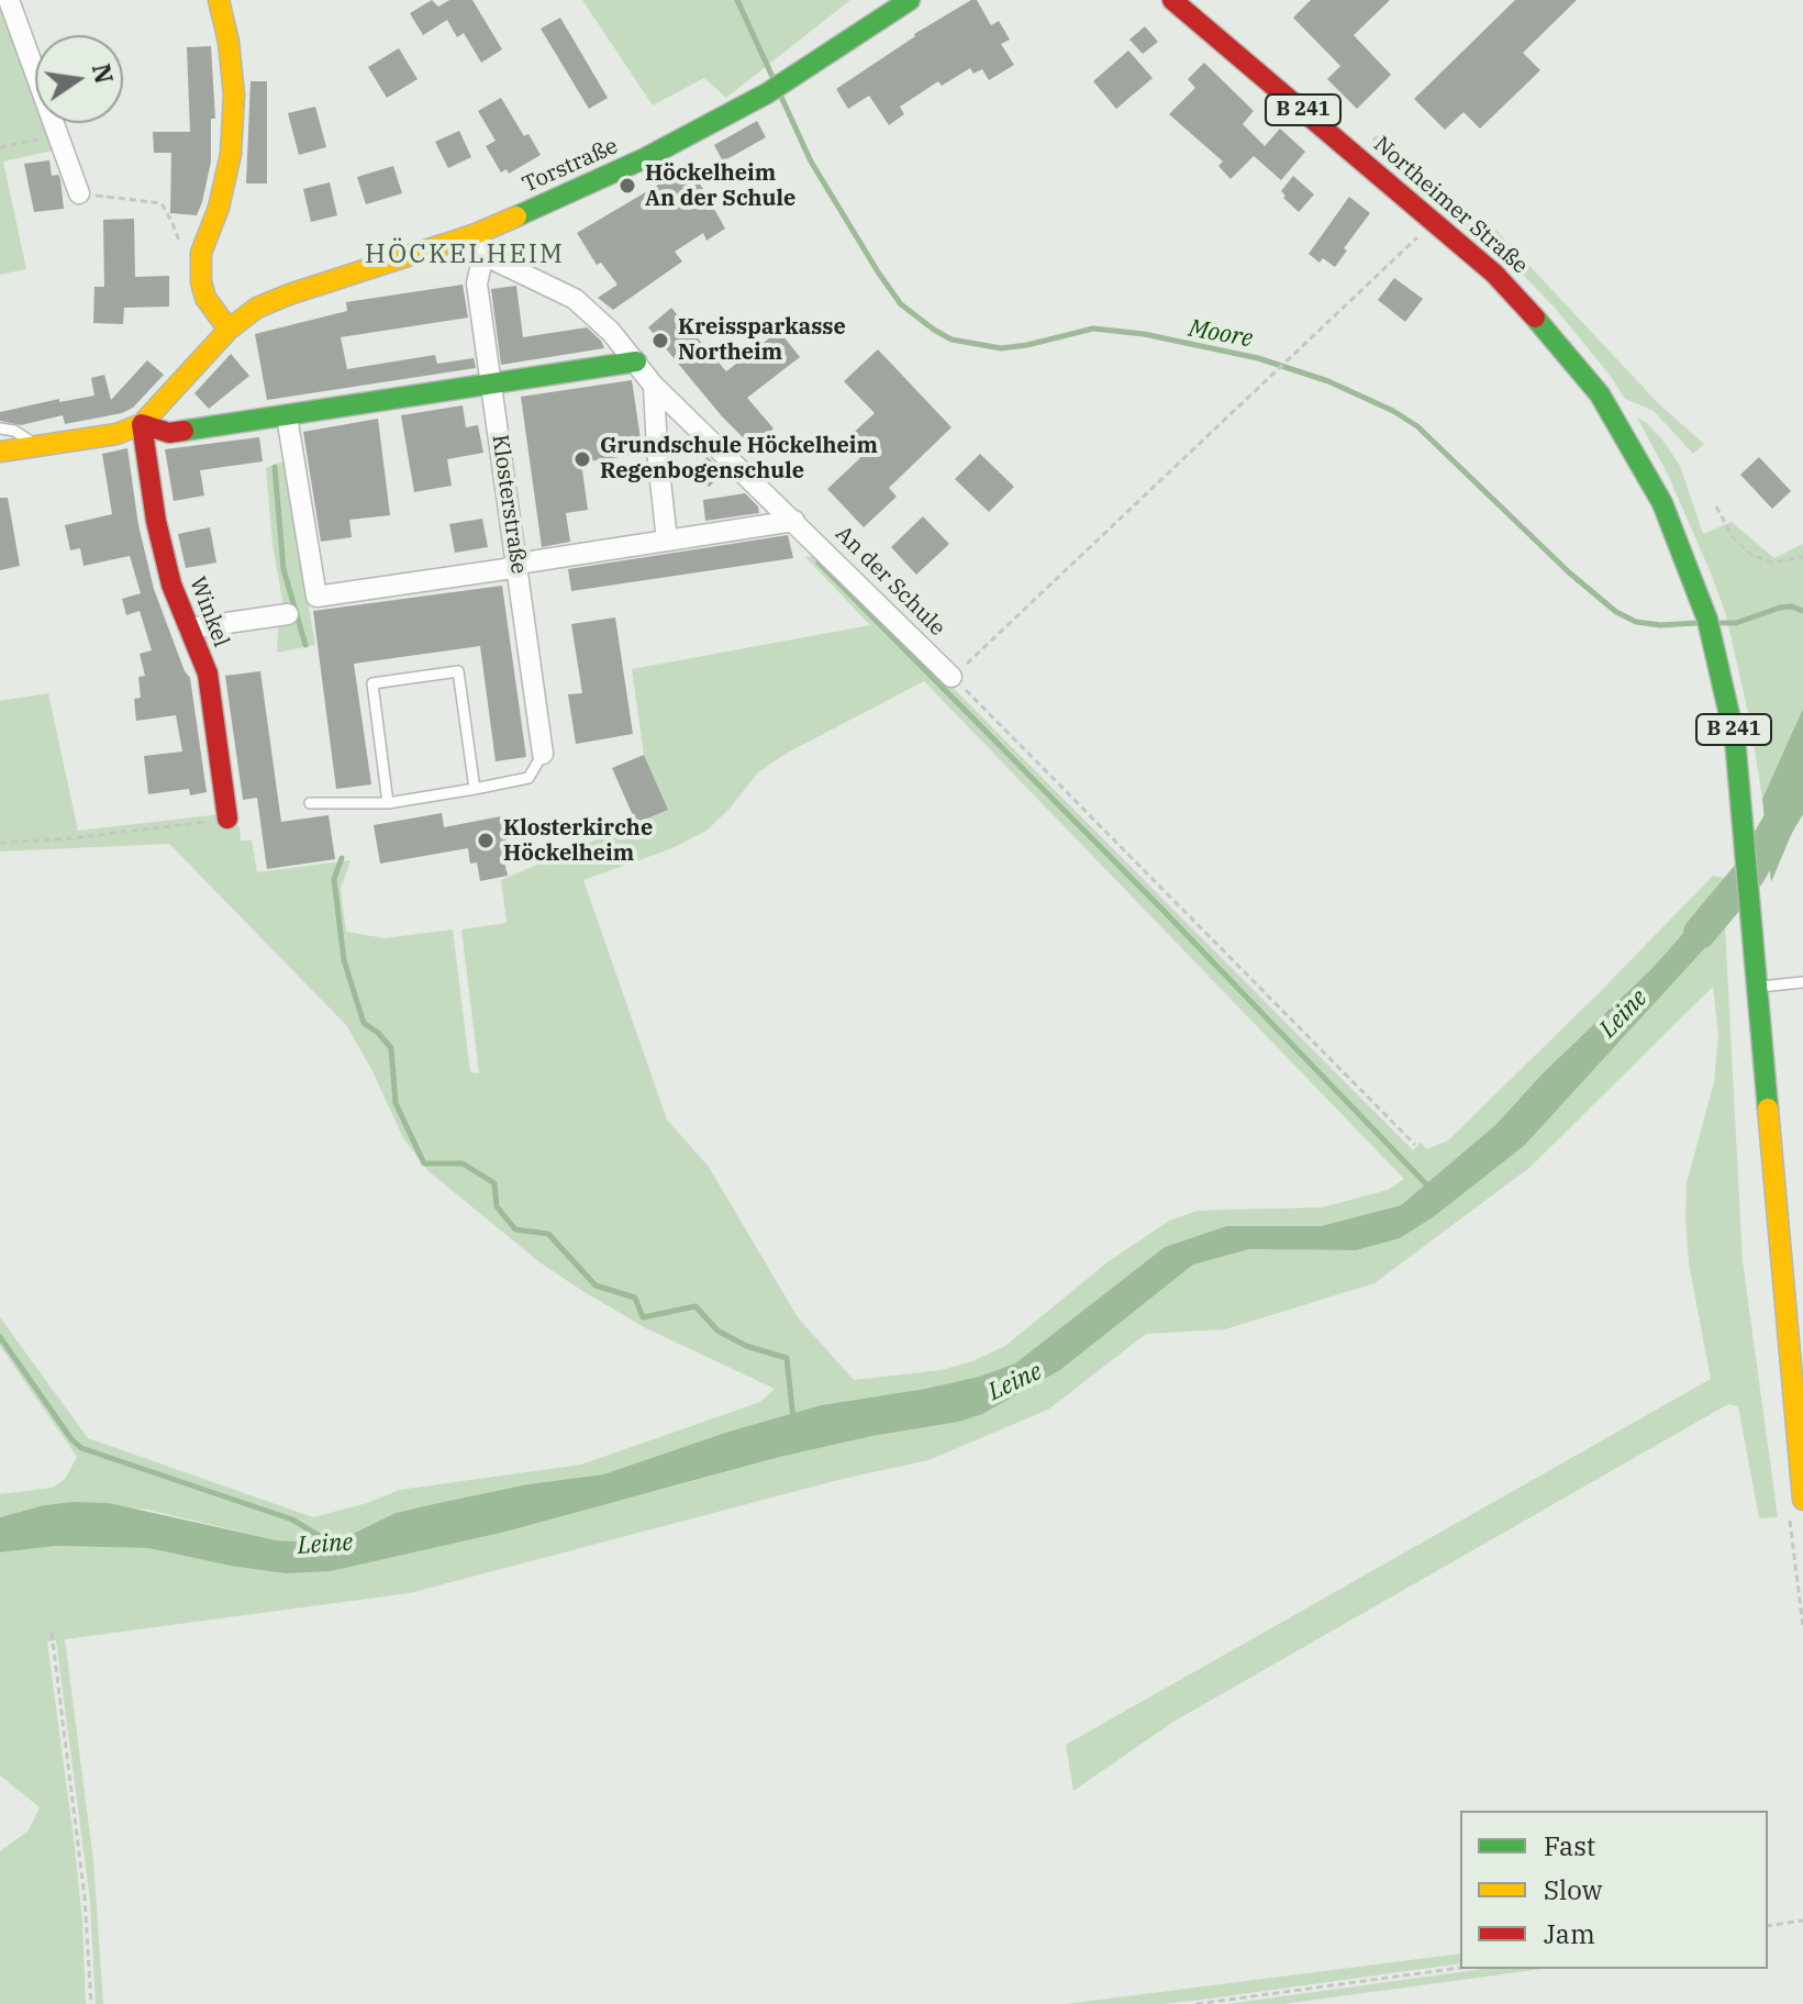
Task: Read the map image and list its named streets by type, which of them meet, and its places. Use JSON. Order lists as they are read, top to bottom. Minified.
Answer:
{"streets":{"street":["B 241","Torstraße","Northeimer Straße","Klosterstraße","An der Schule","Winkel"]},"crossings":[["B 241","Northeimer Straße"],["Torstraße","Winkel"],["Klosterstraße","An der Schule"]],"districts":["HÖCKELHEIM"],"water":["Moore","Leine"],"places":["Höckelheim An der Schule","Kreissparkasse Northeim","Grundschule Höckelheim Regenbogenschule","Klosterkirche Höckelheim"],"legend":["Fast","Slow","Jam"],"north":"right"}
